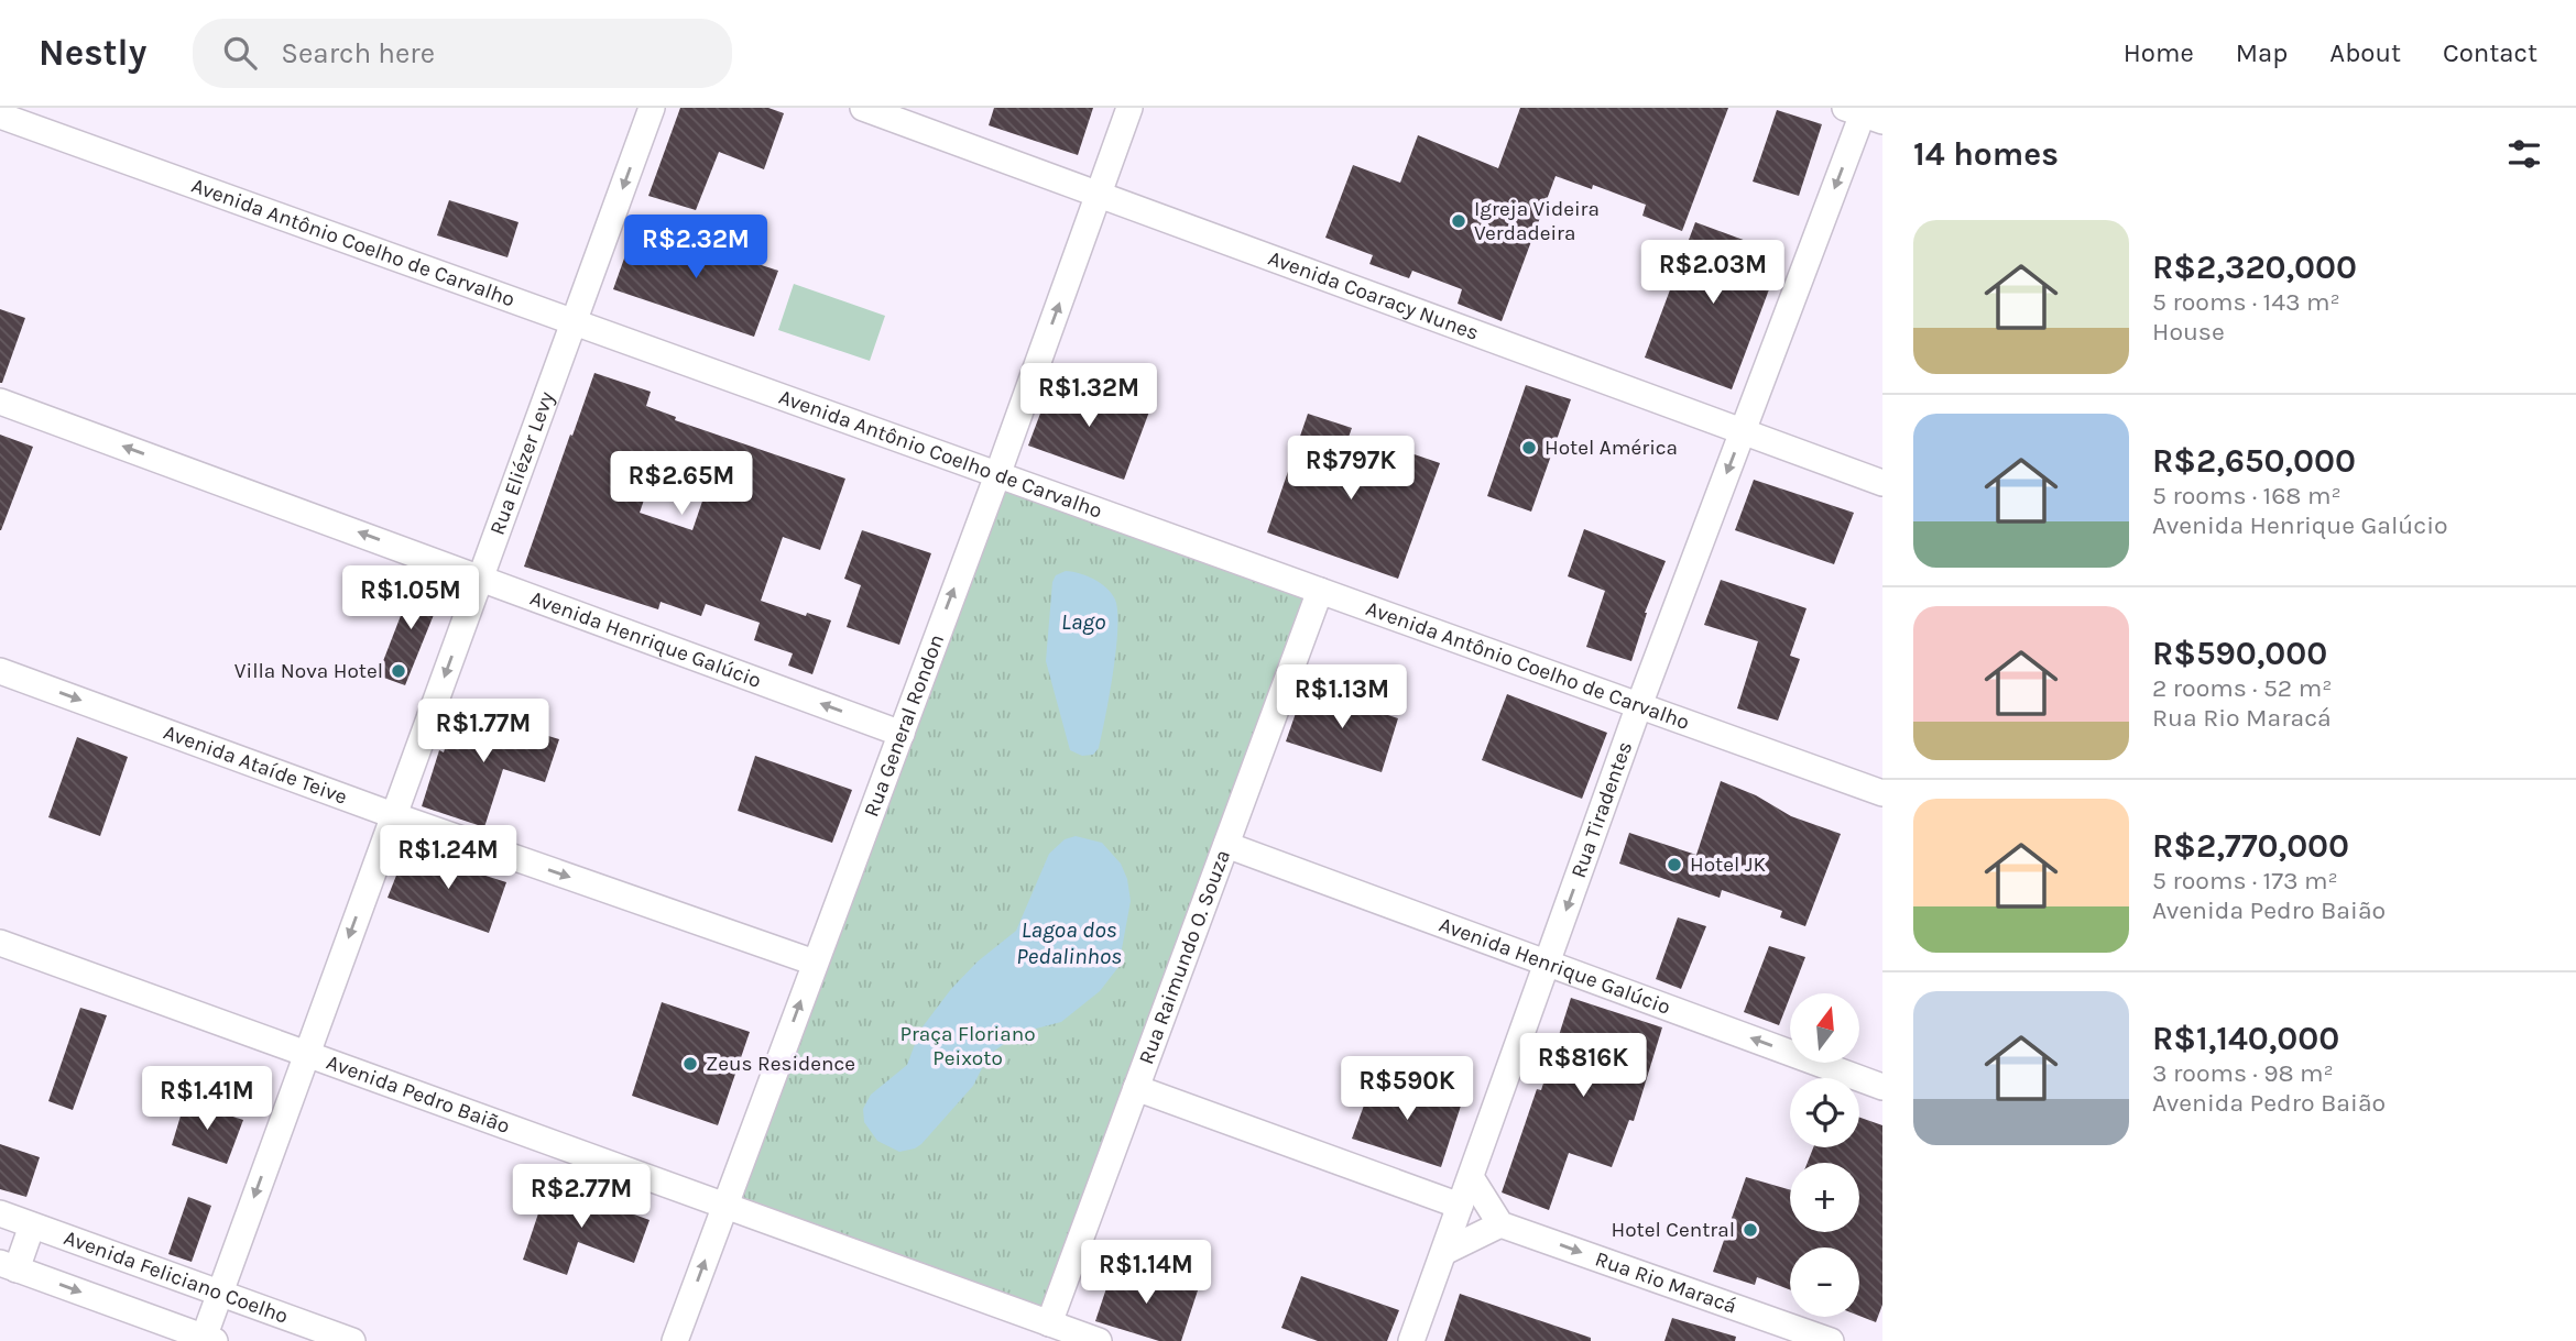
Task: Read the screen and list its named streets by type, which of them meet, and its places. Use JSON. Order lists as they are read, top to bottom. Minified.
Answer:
{"streets":{"street":["Avenida Antônio Coelho de Carvalho","Avenida Coaracy Nunes","Rua Eliézer Levy","Avenida Henrique Galúcio","Rua General Rondon","Avenida Ataíde Teive","Rua Tiradentes","Rua Raimundo O. Souza","Avenida Pedro Baião","Avenida Feliciano Coelho","Rua Rio Maracá"]},"crossings":[["Avenida Antônio Coelho de Carvalho","Rua Eliézer Levy"],["Avenida Antônio Coelho de Carvalho","Rua General Rondon"],["Avenida Antônio Coelho de Carvalho","Rua Tiradentes"],["Avenida Antônio Coelho de Carvalho","Rua Raimundo O. Souza"],["Avenida Coaracy Nunes","Rua General Rondon"],["Avenida Coaracy Nunes","Rua Tiradentes"],["Rua Eliézer Levy","Avenida Henrique Galúcio"],["Rua Eliézer Levy","Avenida Ataíde Teive"],["Rua Eliézer Levy","Avenida Pedro Baião"],["Rua Eliézer Levy","Avenida Feliciano Coelho"],["Avenida Henrique Galúcio","Rua General Rondon"],["Avenida Henrique Galúcio","Rua Tiradentes"],["Avenida Henrique Galúcio","Rua Raimundo O. Souza"],["Rua General Rondon","Avenida Ataíde Teive"],["Rua General Rondon","Avenida Pedro Baião"],["Rua Raimundo O. Souza","Avenida Pedro Baião"]],"one_way":["Rua Eliézer Levy","Avenida Henrique Galúcio","Rua General Rondon","Avenida Ataíde Teive","Rua Tiradentes","Rua Rio Maracá"],"water":["Lago","Lagoa dos Pedalinhos"],"parks":["Praça Floriano Peixoto"],"places":["Igreja Videira Verdadeira","Hotel América","Villa Nova Hotel","Hotel JK","Zeus Residence","Hotel Central"],"north":"top","page":{"header":"Nestly","search":"Search here","nav":["Home","Map","About","Contact"],"heading":"14 homes","list":[{"name":"R$2,320,000","note":"5 rooms · 143 m² · House"},{"name":"R$2,650,000","note":"5 rooms · 168 m² · Avenida Henrique Galúcio"},{"name":"R$590,000","note":"2 rooms · 52 m² · Rua Rio Maracá"},{"name":"R$2,770,000","note":"5 rooms · 173 m² · Avenida Pedro Baião"},{"name":"R$1,140,000","note":"3 rooms · 98 m² · Avenida Pedro Baião"}],"price":["R$2.32M","R$2.03M","R$1.32M","R$797K","R$2.65M","R$1.05M","R$1.13M","R$1.77M","R$1.24M","R$816K","R$590K","R$1.41M","R$2.77M","R$1.14M"],"map_buttons":["+","−"]}}
